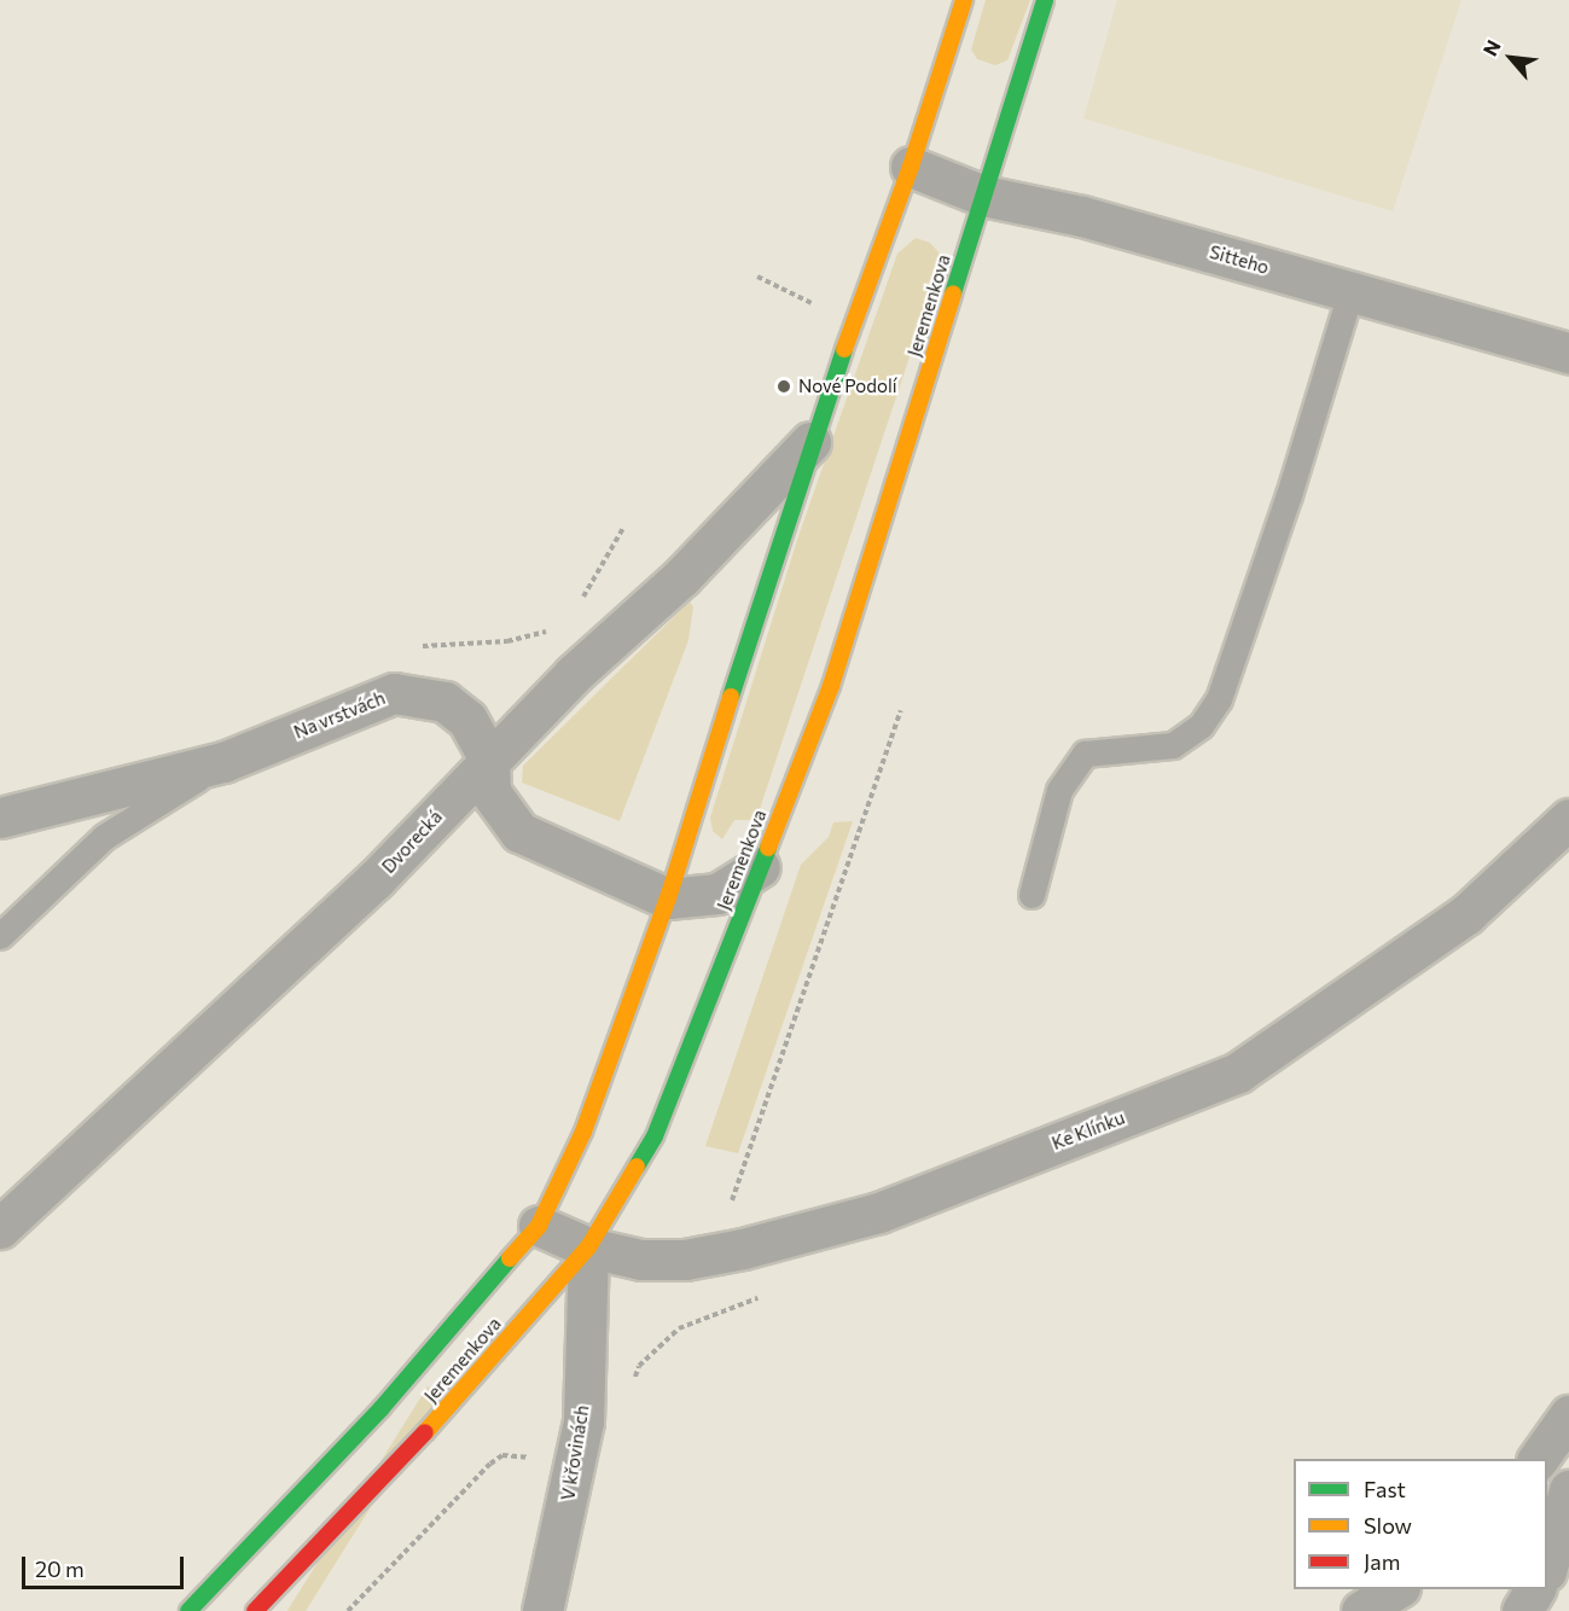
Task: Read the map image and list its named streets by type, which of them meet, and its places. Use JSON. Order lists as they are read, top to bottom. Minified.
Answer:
{"streets":{"street":["Sitteho","Jeremenkova","Na vrstvách","Dvorecká","Ke Klínku","V křovinách"]},"crossings":[["Sitteho","Jeremenkova"],["Jeremenkova","Na vrstvách"],["Jeremenkova","Dvorecká"],["Jeremenkova","Ke Klínku"],["Jeremenkova","V křovinách"],["Na vrstvách","Dvorecká"],["Ke Klínku","V křovinách"]],"places":["Nové Podolí"],"legend":["Fast","Slow","Jam"],"scale_bar":"20 m","north":"top left"}
